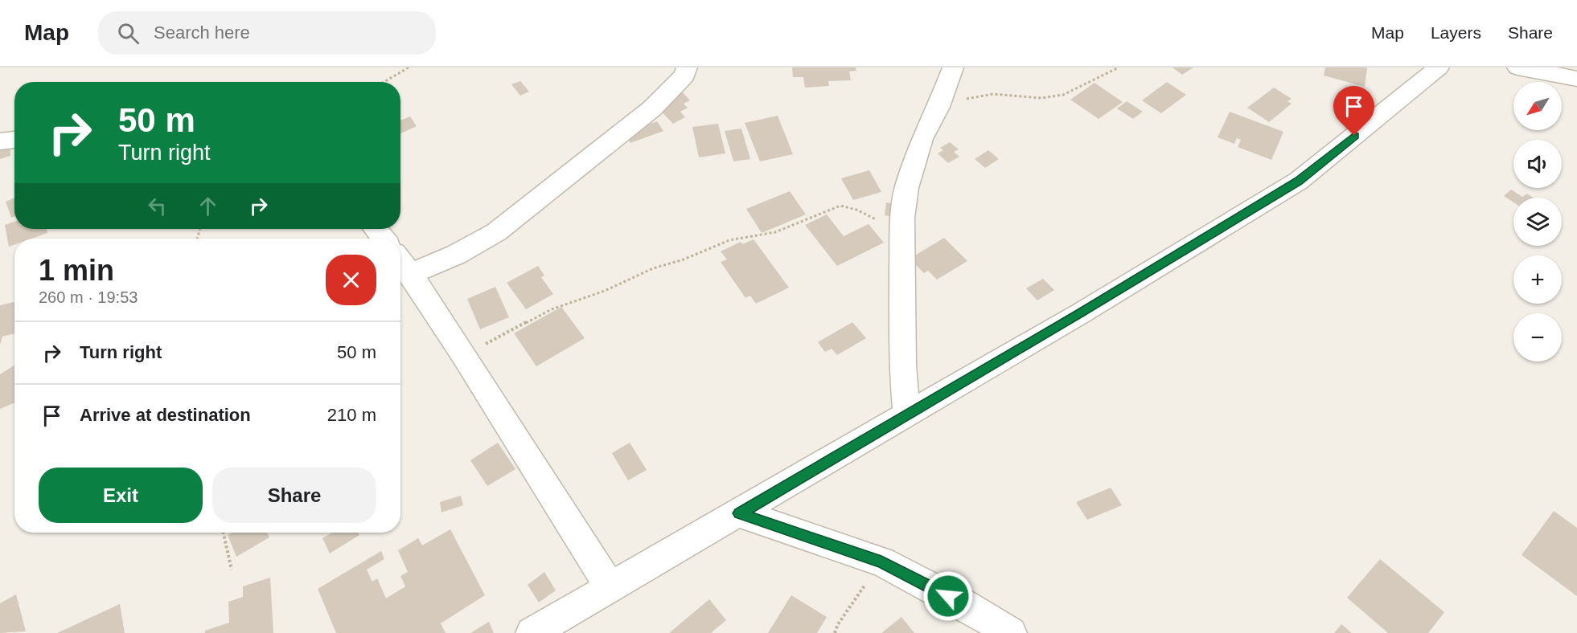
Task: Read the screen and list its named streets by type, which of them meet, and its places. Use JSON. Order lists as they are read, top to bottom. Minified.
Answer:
{"north":"bottom left","page":{"header":"Map","search":"Search here","nav":["Map","Layers","Share"],"map_buttons":["+","−"],"turn":["50 m","Turn right"],"heading":["1 min","260 m · 19:53"],"list":[{"name":"Turn right","value":"50 m"},{"name":"Arrive at destination","value":"210 m"}],"buttons":["Exit","Share"]}}
